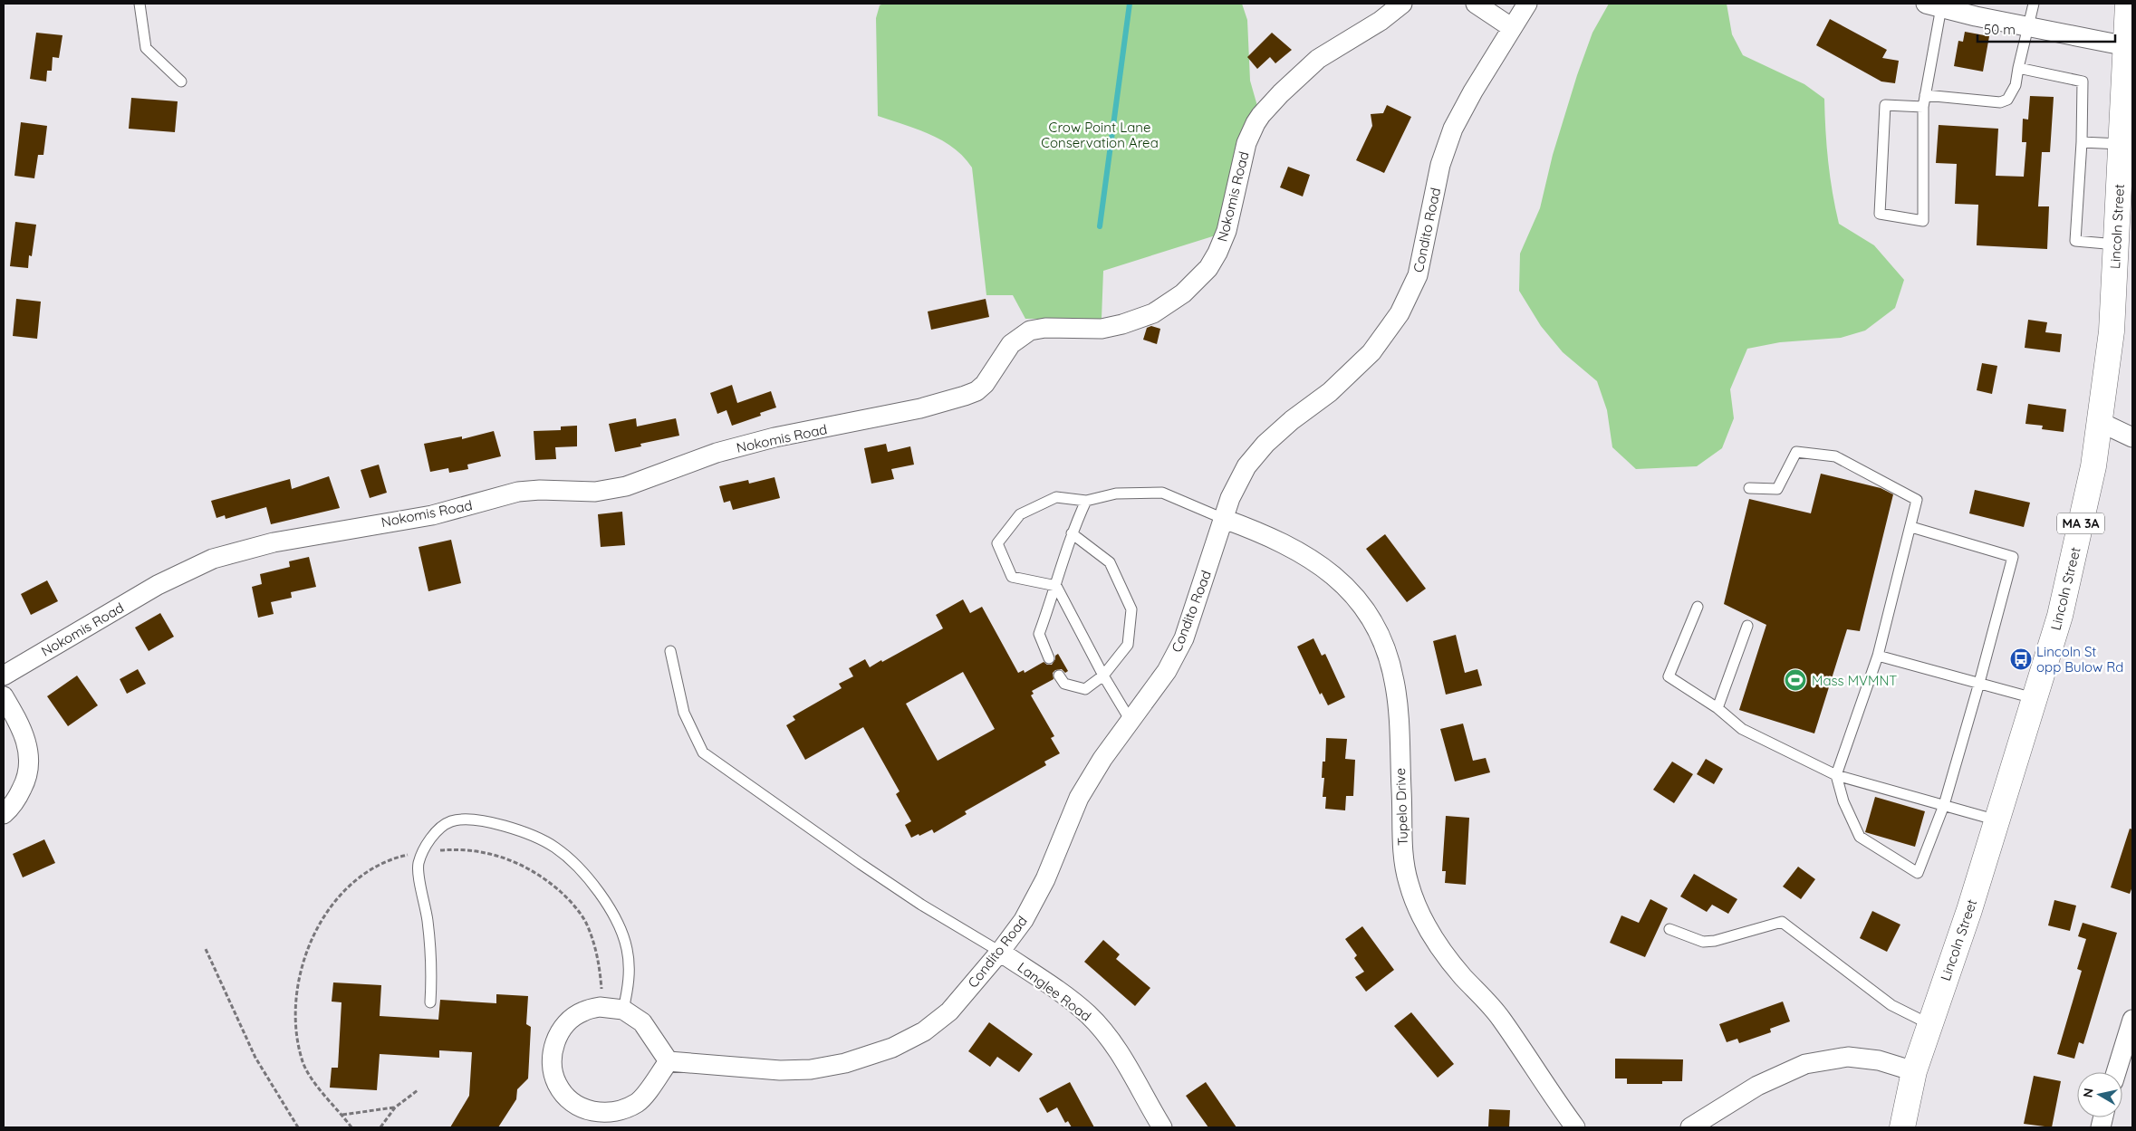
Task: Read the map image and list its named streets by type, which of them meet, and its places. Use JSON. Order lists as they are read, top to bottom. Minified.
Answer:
{"streets":{"main road":["Lincoln Street","MA 3A"],"street":["Nokomis Road","Condito Road","Tupelo Drive","Langlee Road"]},"crossings":[["Condito Road","Tupelo Drive"],["Condito Road","Langlee Road"]],"parks":["Crow Point Lane Conservation Area"],"places":{"bus stop":["Lincoln St opp Bulow Rd"],"sports":["Mass MVMNT"]},"scale_bar":"50 m","north":"left"}
